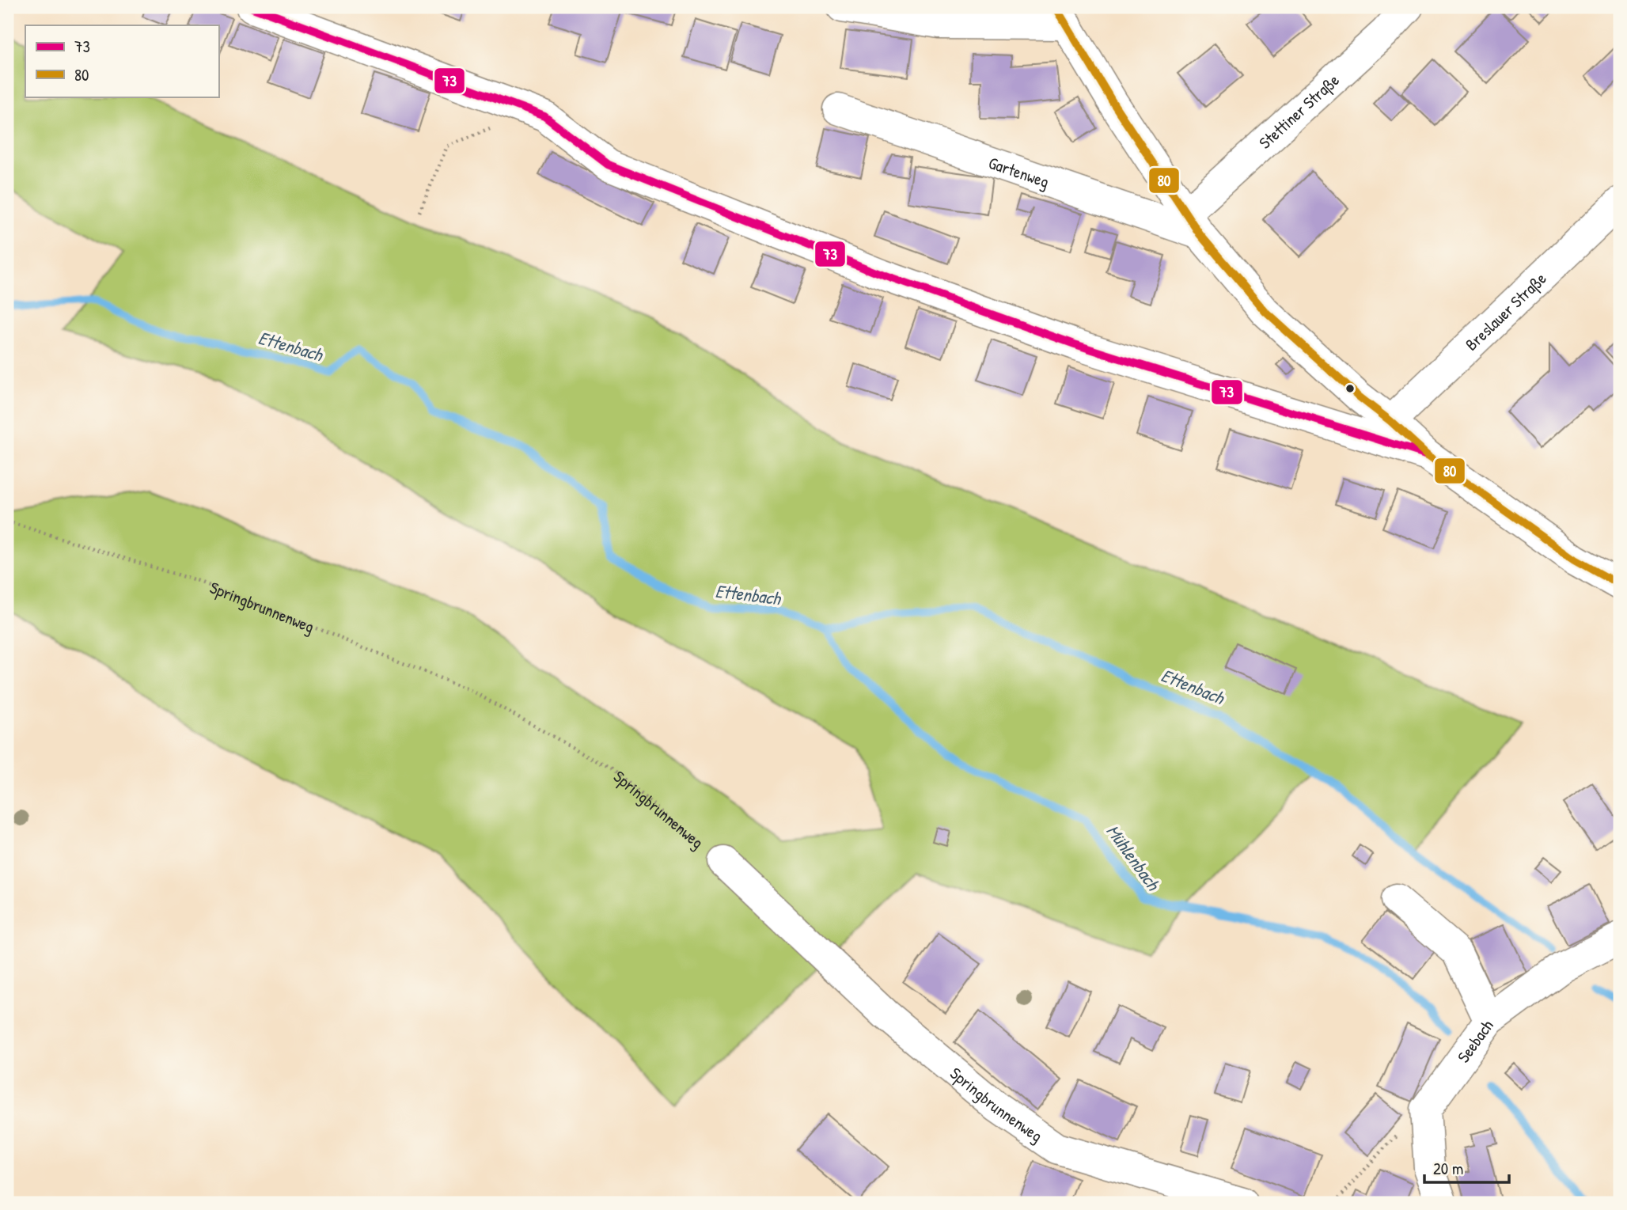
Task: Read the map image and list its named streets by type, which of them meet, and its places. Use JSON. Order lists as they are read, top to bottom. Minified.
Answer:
{"streets":{"street":["Stettiner Straße","Gartenweg","Breslauer Straße","Springbrunnenweg","Seebach"]},"crossings":[["Stettiner Straße","Gartenweg"]],"water":["Ettenbach","Mühlenbach"],"lines":["transit line 73","transit line 80"],"legend":["73","80"],"scale_bar":"20 m"}
